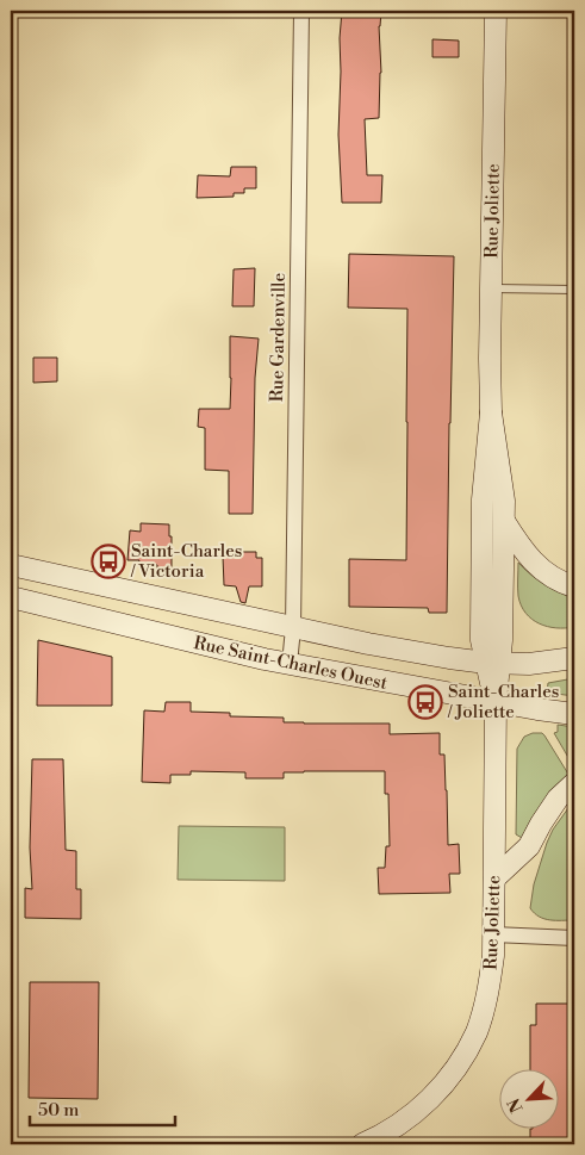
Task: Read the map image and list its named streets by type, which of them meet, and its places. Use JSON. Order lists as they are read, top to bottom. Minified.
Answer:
{"streets":{"street":["Rue Joliette","Rue Gardenville","Rue Saint-Charles Ouest"]},"crossings":[["Rue Joliette","Rue Saint-Charles Ouest"],["Rue Gardenville","Rue Saint-Charles Ouest"]],"places":{"bus stop":["Saint-Charles / Victoria","Saint-Charles / Joliette"]},"scale_bar":"50 m","north":"bottom left"}
